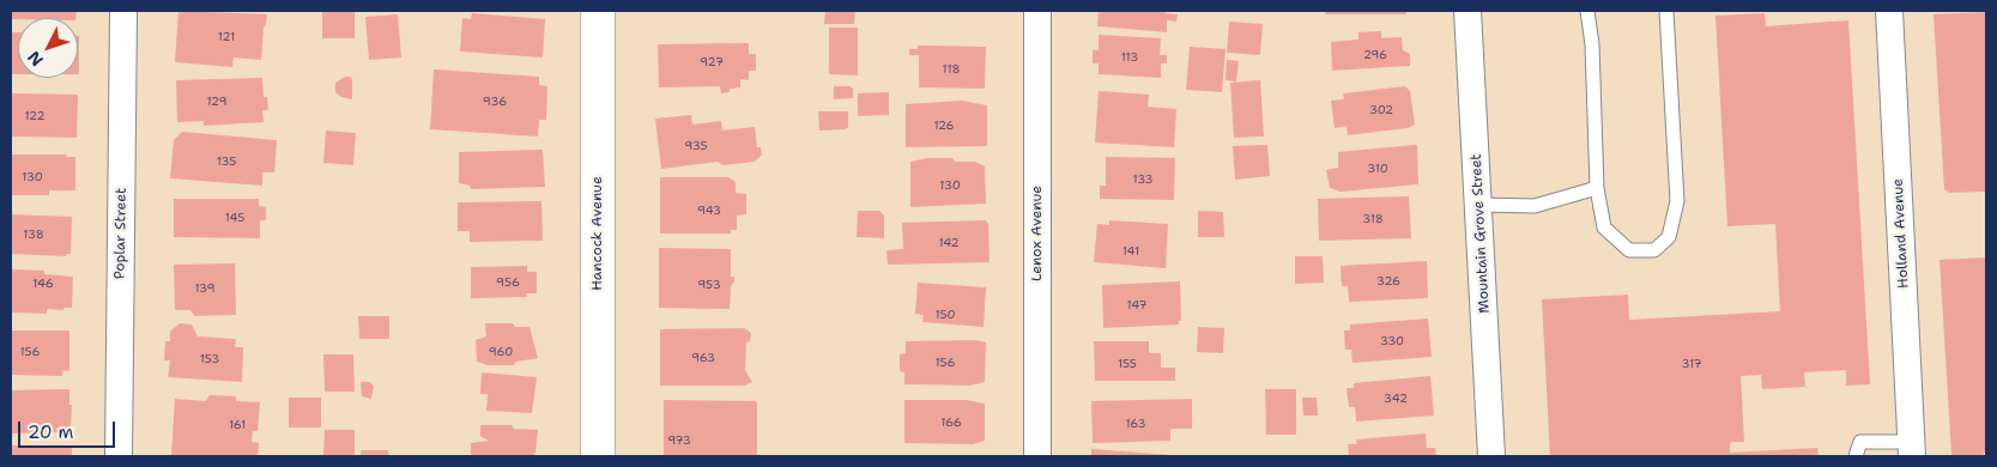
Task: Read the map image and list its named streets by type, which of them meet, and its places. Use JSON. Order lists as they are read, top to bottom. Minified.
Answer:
{"streets":{"street":["Poplar Street","Hancock Avenue","Lenox Avenue","Mountain Grove Street","Holland Avenue"]},"house_numbers":["121","296","113","927","118","129","936","302","122","126","935","135","310","130","133","130","943","145","318","138","142","141","326","956","146","953","139","147","150","330","156","960","963","153","156","155","317","342","166","163","161","973"],"scale_bar":"20 m","north":"bottom left"}
